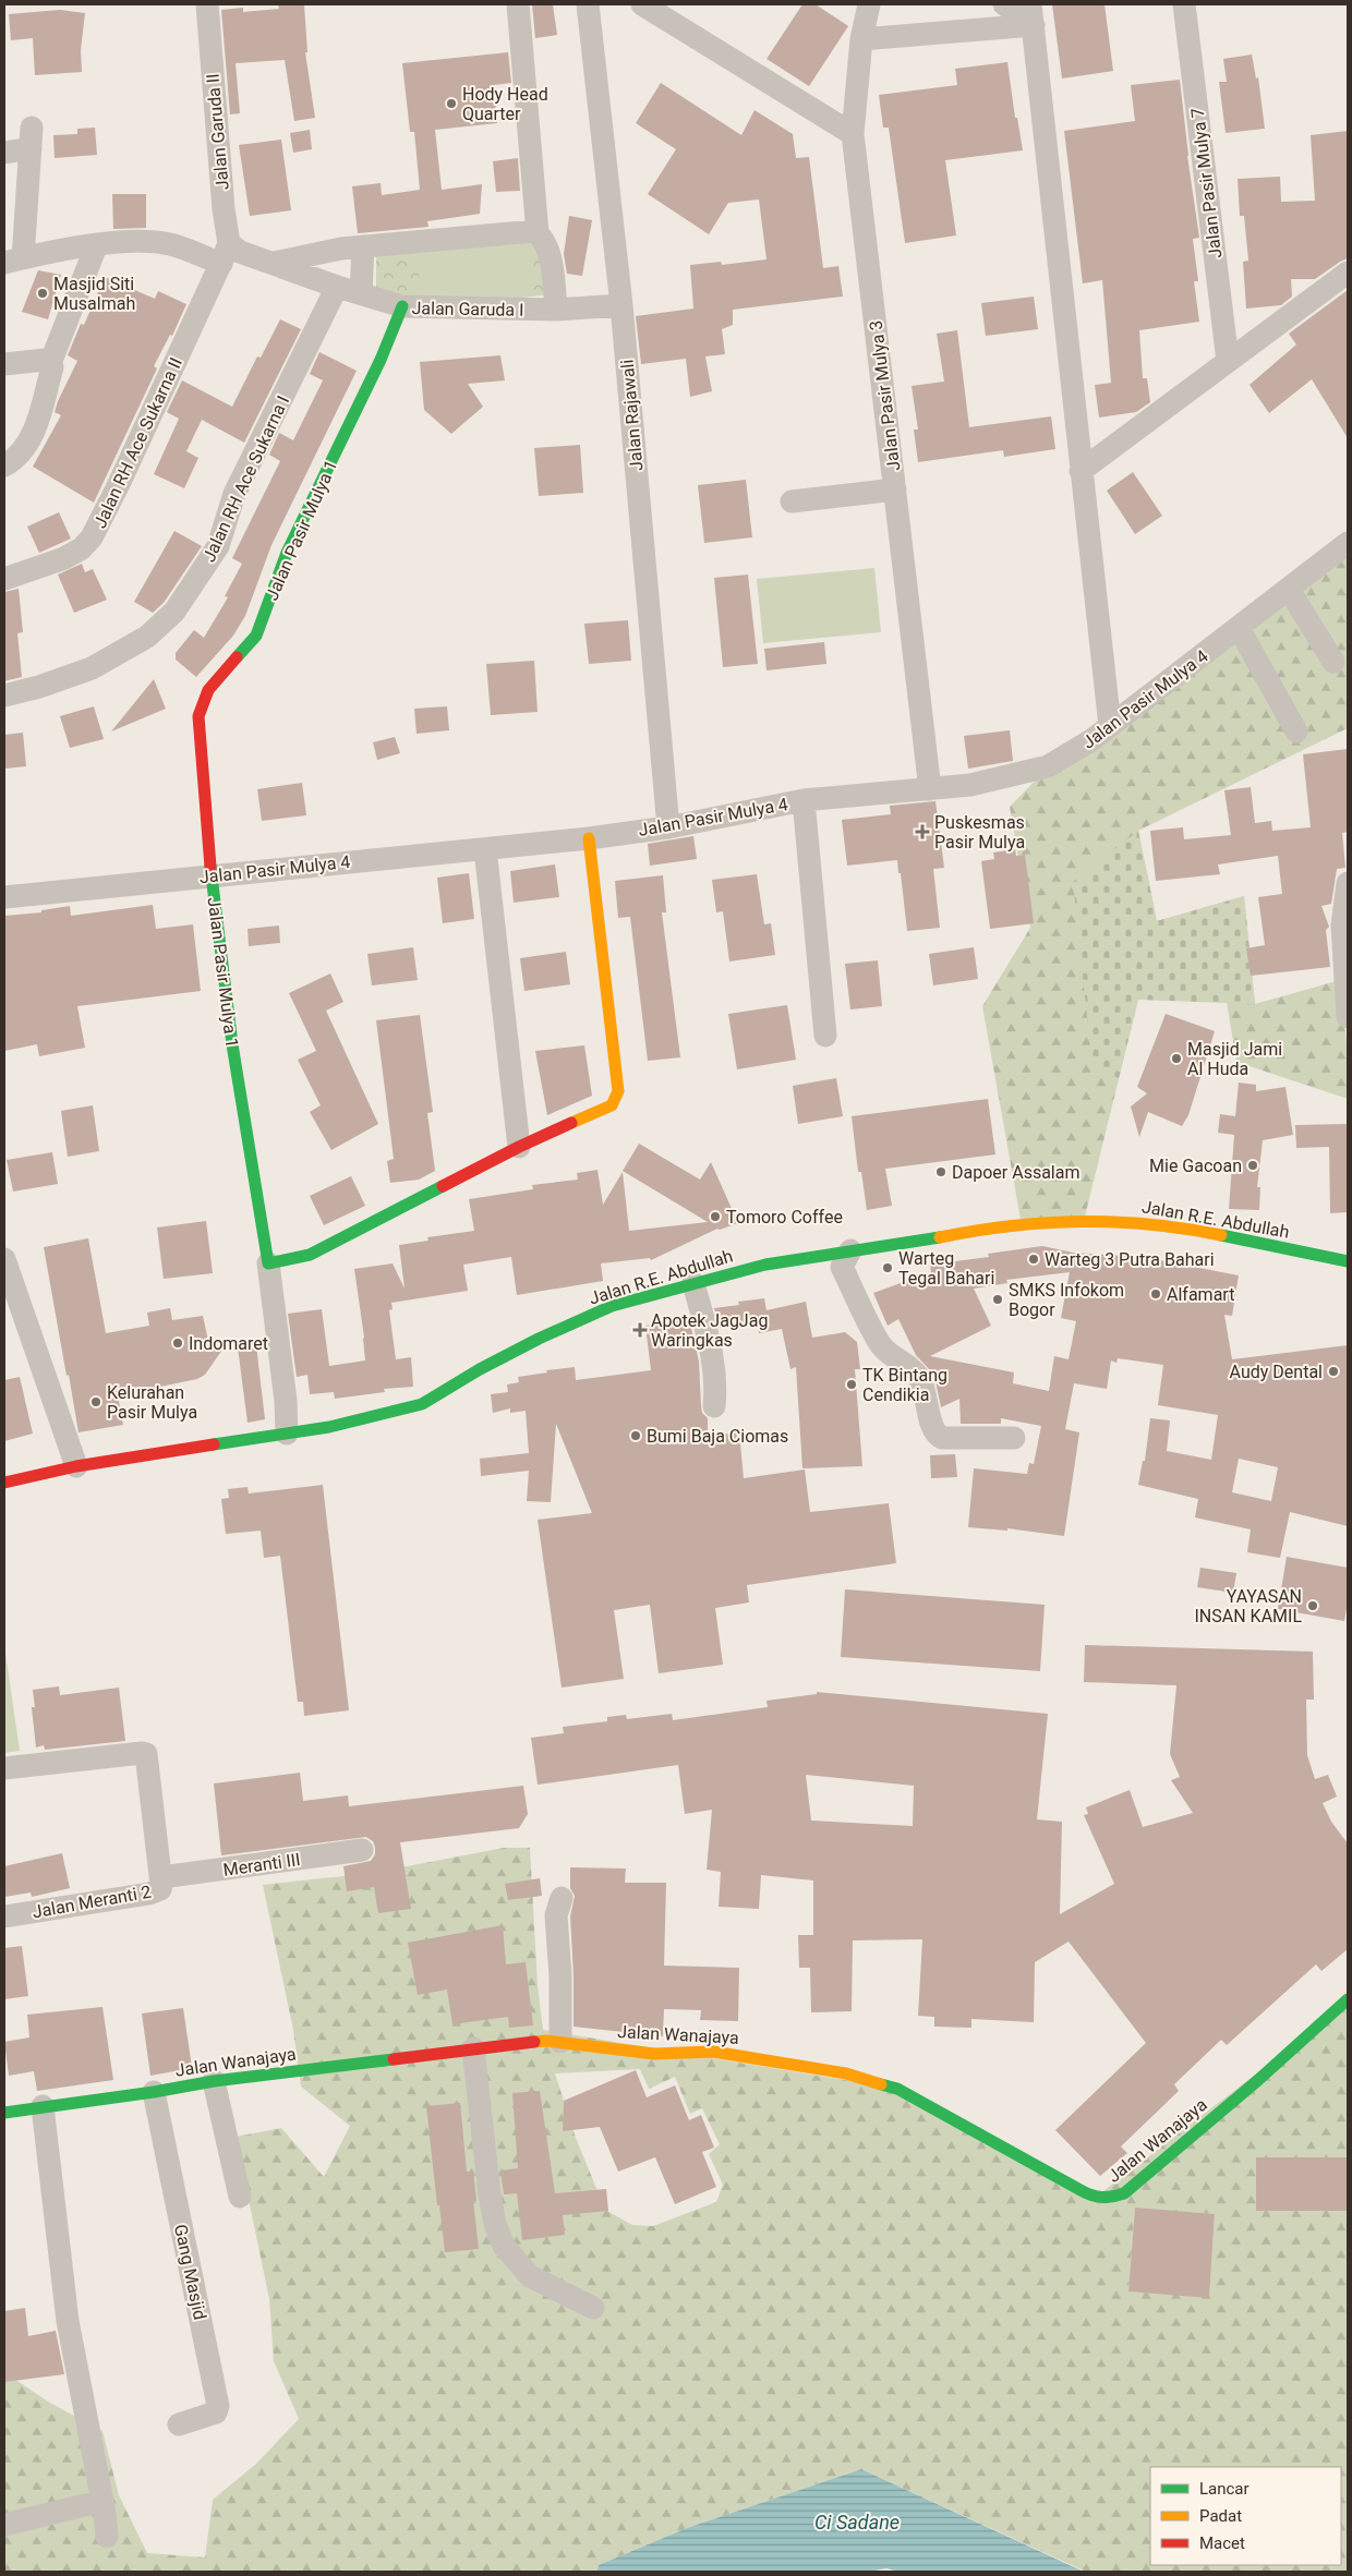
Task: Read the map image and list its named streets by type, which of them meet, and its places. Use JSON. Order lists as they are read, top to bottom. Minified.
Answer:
{"streets":{"street":["Jalan Garuda II","Jalan Pasir Mulya 7","Jalan Garuda I","Jalan Pasir Mulya 3","Jalan Rajawali","Jalan RH Ace Sukarna II","Jalan RH Ace Sukarna I","Jalan Pasir Mulya 1","Jalan Pasir Mulya 4","Jalan R.E. Abdullah","Meranti III","Jalan Meranti 2","Jalan Wanajaya","Gang Masjid"]},"crossings":[["Jalan Garuda II","Jalan Garuda I"],["Jalan Garuda II","Jalan RH Ace Sukarna II"],["Jalan Garuda I","Jalan Rajawali"],["Jalan Garuda I","Jalan RH Ace Sukarna II"],["Jalan Garuda I","Jalan RH Ace Sukarna I"],["Jalan Garuda I","Jalan Pasir Mulya 1"],["Jalan Pasir Mulya 3","Jalan Pasir Mulya 4"],["Jalan Rajawali","Jalan Pasir Mulya 4"],["Jalan Pasir Mulya 1","Jalan Pasir Mulya 4"],["Jalan Pasir Mulya 1","Jalan R.E. Abdullah"],["Meranti III","Jalan Meranti 2"],["Jalan Wanajaya","Gang Masjid"]],"water":["Ci Sadane"],"places":{"other":["Hody Head Quarter","Masjid Siti Musalmah","Masjid Jami Al Huda","Mie Gacoan","Dapoer Assalam","Tomoro Coffee","Warteg 3 Putra Bahari","Warteg Tegal Bahari","Alfamart","SMKS Infokom Bogor","Indomaret","Audy Dental","TK Bintang Cendikia","Kelurahan Pasir Mulya","Bumi Baja Ciomas","YAYASAN INSAN KAMIL"],"health":["Puskesmas Pasir Mulya","Apotek JagJag Waringkas"]},"legend":["Lancar","Padat","Macet"]}
